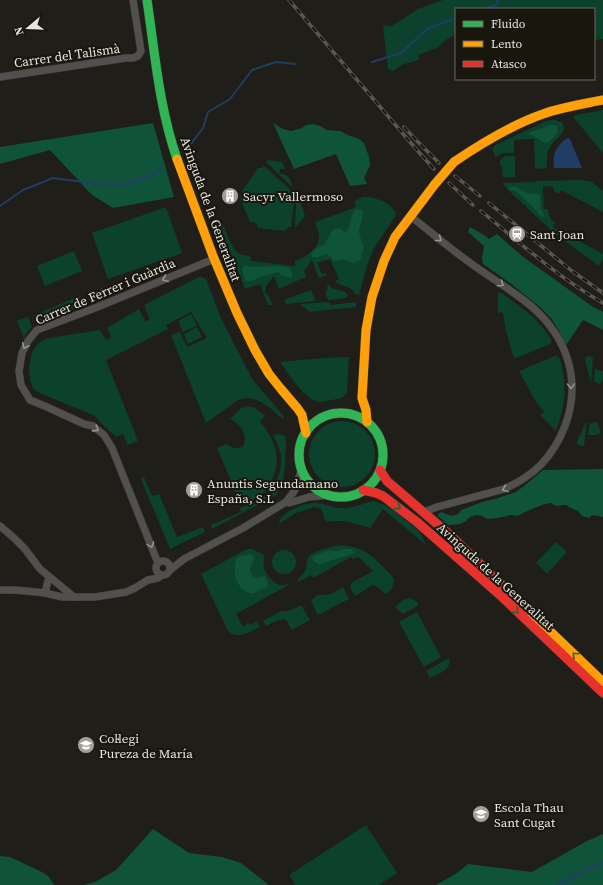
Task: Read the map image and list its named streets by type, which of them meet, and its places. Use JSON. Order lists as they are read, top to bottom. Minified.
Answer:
{"streets":{"street":["Carrer del Talismà","Avinguda de la Generalitat","Carrer de Ferrer i Guàrdia"]},"crossings":[["Avinguda de la Generalitat","Carrer de Ferrer i Guàrdia"]],"places":{"building":["Sacyr Vallermoso","Anuntis Segundamano España, S.L"],"station":["Sant Joan"],"school or university":["Col·legi Pureza de María","Escola Thau Sant Cugat"]},"legend":["Fluido","Lento","Atasco"],"north":"left"}
